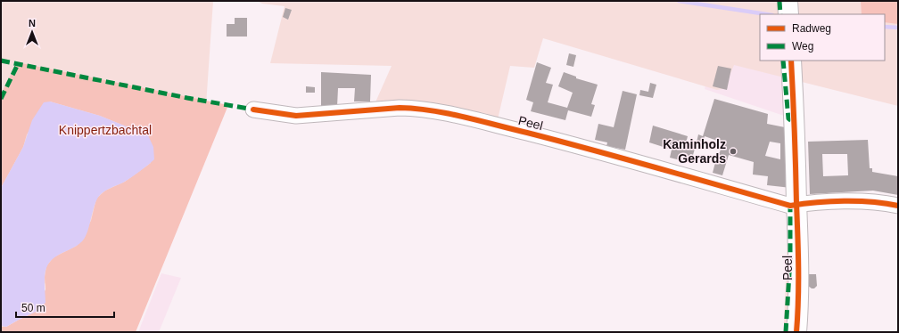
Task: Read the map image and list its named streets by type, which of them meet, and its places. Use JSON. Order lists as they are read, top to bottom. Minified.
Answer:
{"streets":{"street":["Peel"]},"parks":["Knippertzbachtal"],"places":["Kaminholz Gerards"],"legend":["Radweg","Weg"],"scale_bar":"50 m","north":"top"}
